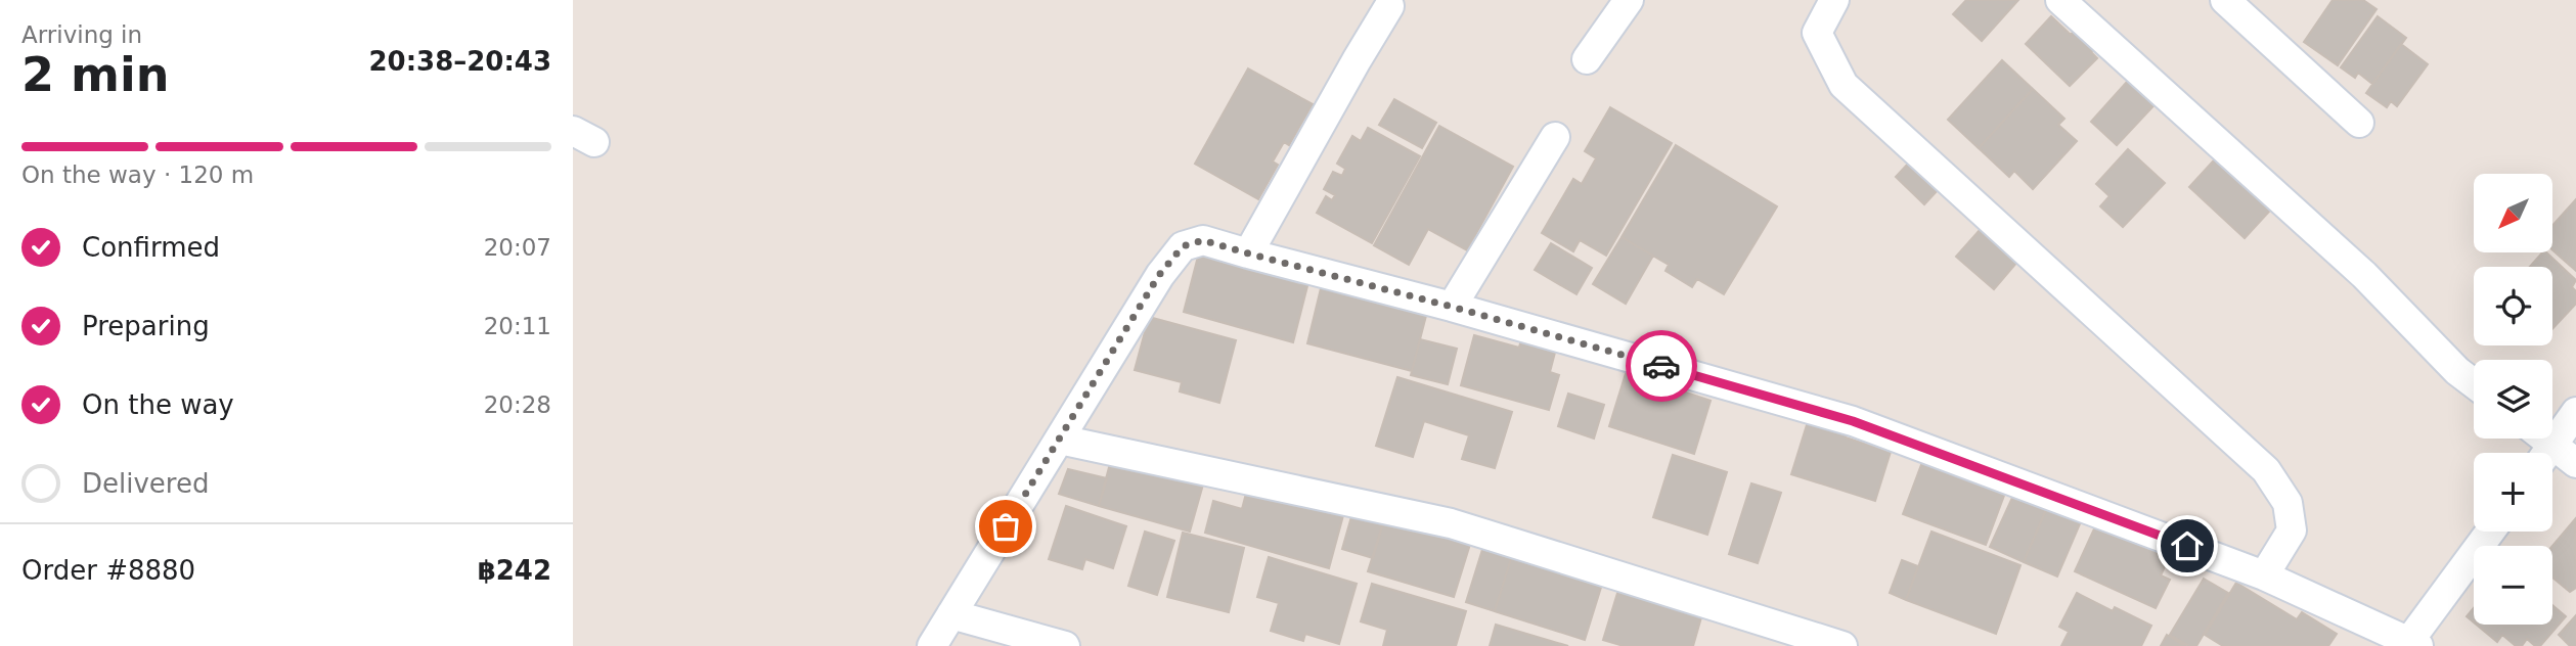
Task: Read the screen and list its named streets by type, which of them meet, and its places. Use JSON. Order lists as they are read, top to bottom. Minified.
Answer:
{"north":"bottom left","page":{"heading":["2 min","Arriving in","20:38–20:43"],"panel":["Order #8880","฿242"],"bar":"On the way · 120 m","map_buttons":["+","−"],"list":[["Confirmed","20:07"],["Preparing","20:11"],["On the way","20:28"],"Delivered"]}}
